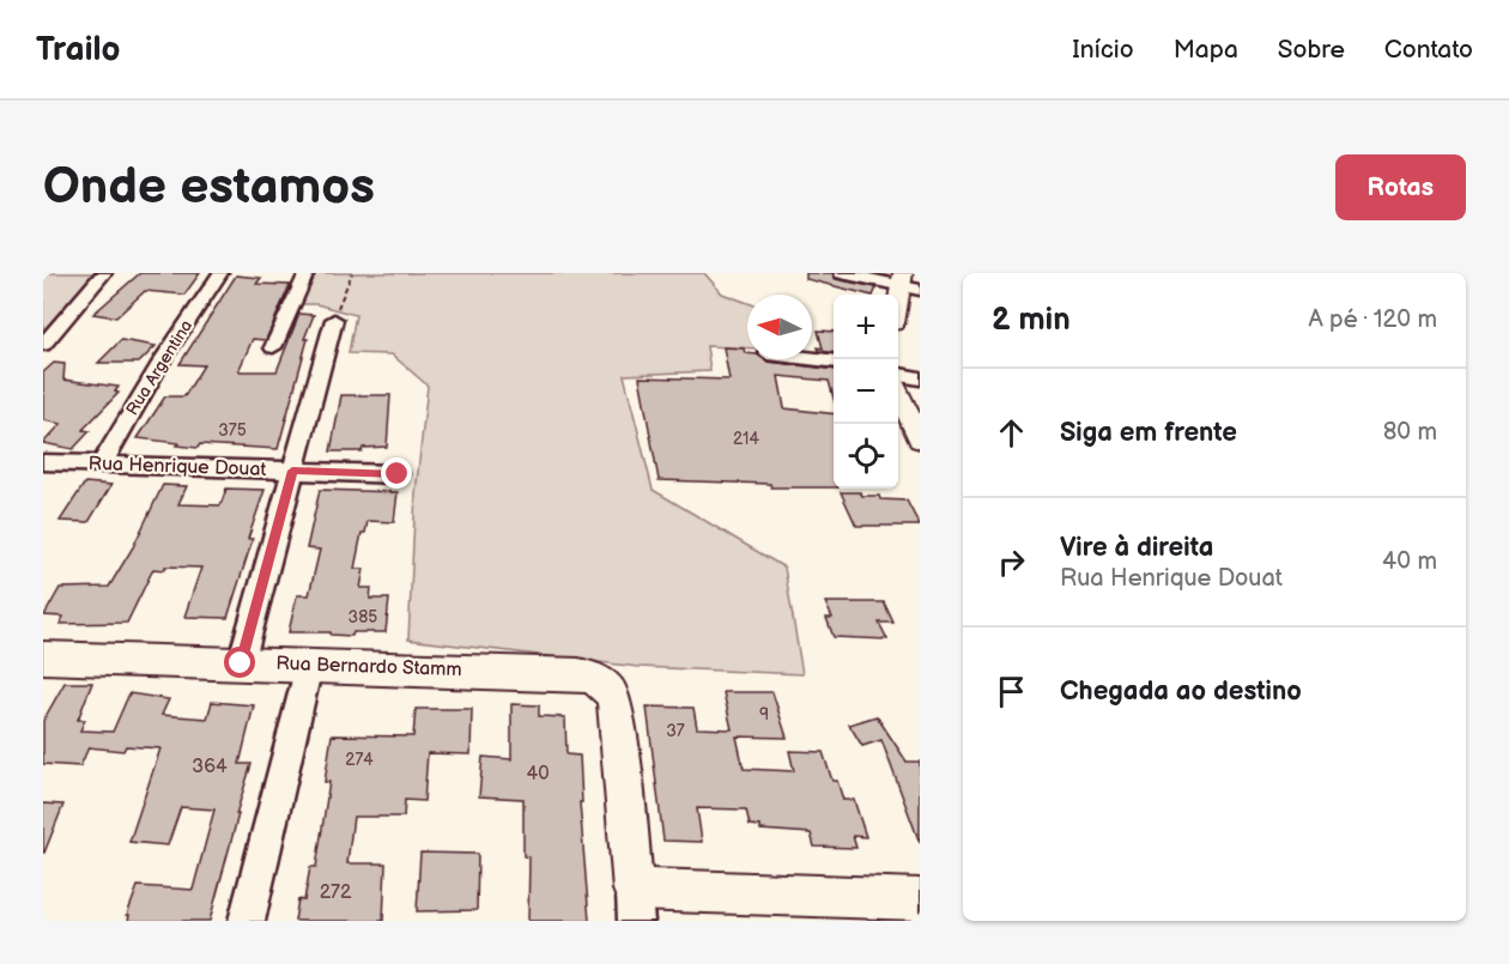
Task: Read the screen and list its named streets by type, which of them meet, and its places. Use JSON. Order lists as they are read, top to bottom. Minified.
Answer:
{"streets":{"street":["Rua Argentina","Rua Henrique Douat","Rua Bernardo Stamm"]},"crossings":[["Rua Argentina","Rua Henrique Douat"]],"house_numbers":["375","214","385","9","37","274","364","40","272"],"north":"left","page":{"header":"Trailo","nav":["Início","Mapa","Sobre","Contato"],"buttons":"Rotas","title":"Onde estamos","heading":["2 min","A pé · 120 m"],"map_buttons":["+","−"],"list":[["Siga em frente","80 m"],["Vire à direita","Rua Henrique Douat","40 m"],"Chegada ao destino"]}}
